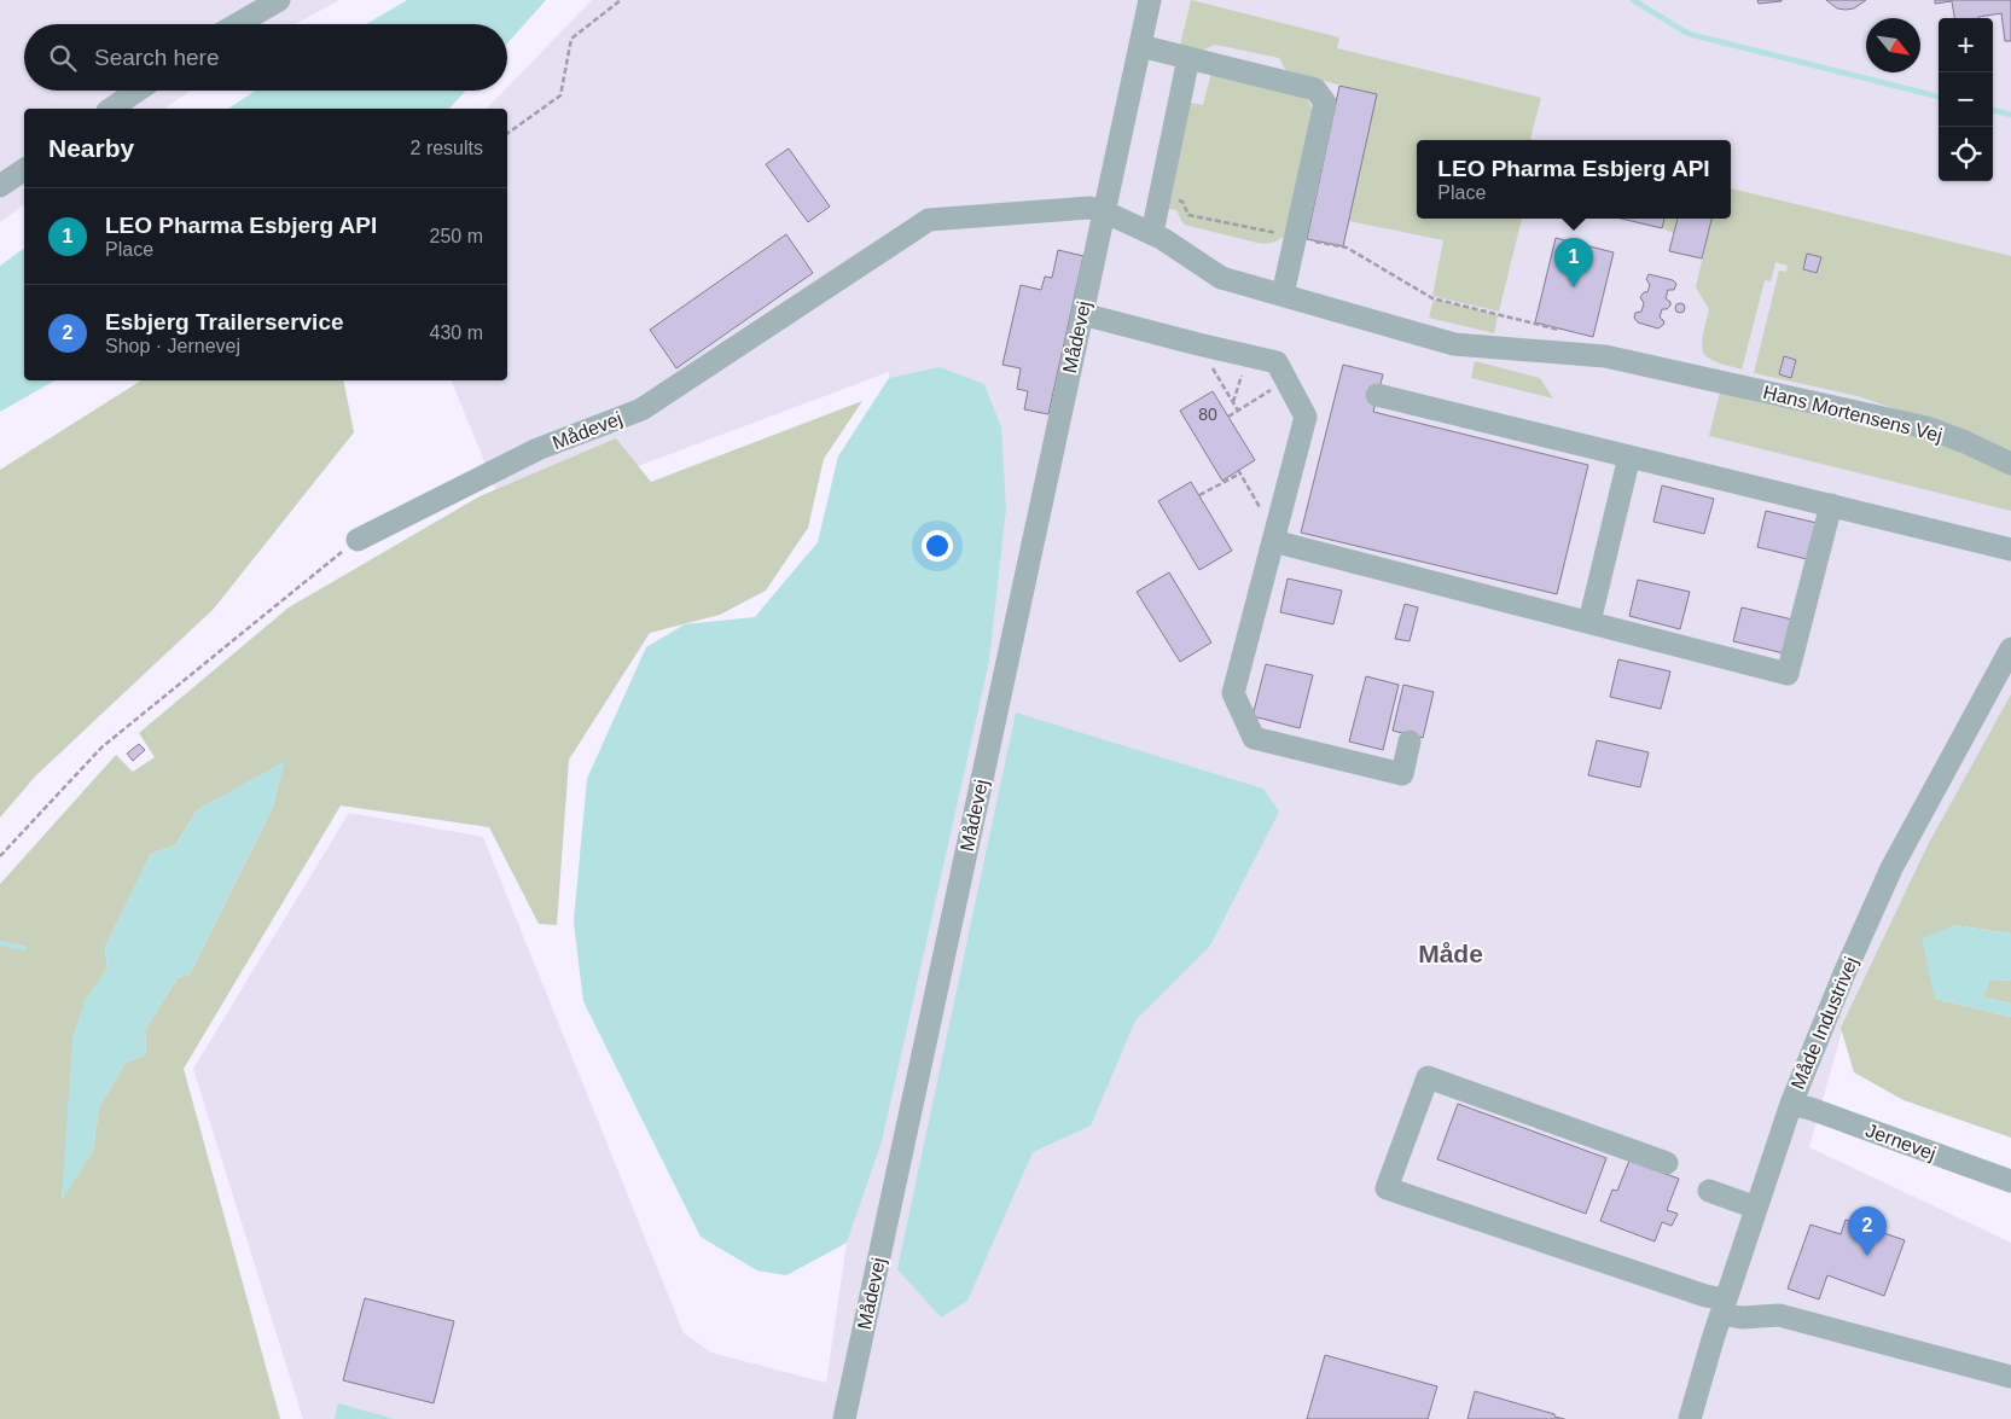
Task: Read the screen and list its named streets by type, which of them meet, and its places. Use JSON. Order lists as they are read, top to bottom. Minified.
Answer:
{"streets":{"street":["Mådevej","Hans Mortensens Vej","Måde Industrivej","Jernevej"]},"crossings":[["Mådevej","Hans Mortensens Vej"],["Måde Industrivej","Jernevej"]],"districts":["Måde"],"house_numbers":["80"],"north":"bottom right","page":{"map_buttons":["+","−"],"search":"Search here","heading":["Nearby","2 results"],"popup":["LEO Pharma Esbjerg API","Place"],"list":[{"mark":"1","name":"LEO Pharma Esbjerg API","note":"Place","value":"250 m"},{"mark":"2","name":"Esbjerg Trailerservice","note":"Shop · Jernevej","value":"430 m"}],"pins":["1","2"]}}
